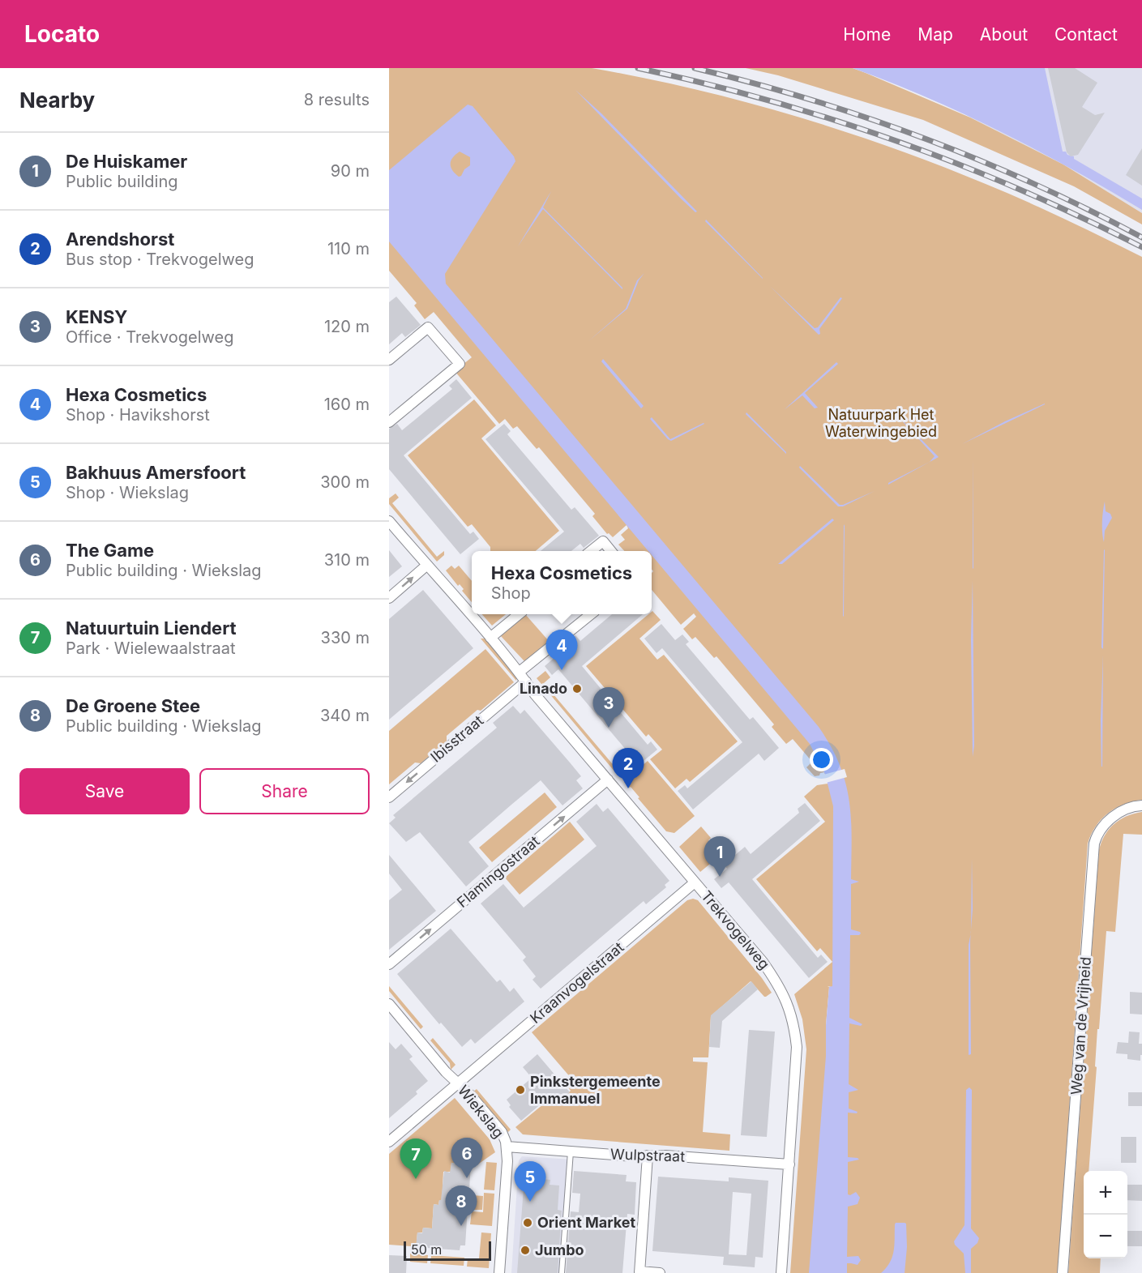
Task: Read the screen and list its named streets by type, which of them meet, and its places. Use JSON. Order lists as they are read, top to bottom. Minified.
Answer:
{"streets":{"street":["Ibisstraat","Flamingostraat","Trekvogelweg","Kraanvogelstraat","Weg van de Vrijheid","Wiekslag","Wulpstraat"]},"crossings":[["Ibisstraat","Trekvogelweg"],["Flamingostraat","Trekvogelweg"],["Trekvogelweg","Kraanvogelstraat"],["Trekvogelweg","Wulpstraat"],["Kraanvogelstraat","Wiekslag"],["Wiekslag","Wulpstraat"]],"one_way":["Ibisstraat","Flamingostraat"],"parks":["Natuurpark Het Waterwingebied"],"places":["Linado","Pinkstergemeente Immanuel","Orient Market","Jumbo"],"scale_bar":"50 m","page":{"header":"Locato","nav":["Home","Map","About","Contact"],"heading":["Nearby","8 results"],"list":[{"mark":"1","name":"De Huiskamer","note":"Public building","value":"90 m"},{"mark":"2","name":"Arendshorst","note":"Bus stop · Trekvogelweg","value":"110 m"},{"mark":"3","name":"KENSY","note":"Office · Trekvogelweg","value":"120 m"},{"mark":"4","name":"Hexa Cosmetics","note":"Shop · Havikshorst","value":"160 m"},{"mark":"5","name":"Bakhuus Amersfoort","note":"Shop · Wiekslag","value":"300 m"},{"mark":"6","name":"The Game","note":"Public building · Wiekslag","value":"310 m"},{"mark":"7","name":"Natuurtuin Liendert","note":"Park · Wielewaalstraat","value":"330 m"},{"mark":"8","name":"De Groene Stee","note":"Public building · Wiekslag","value":"340 m"}],"popup":["Hexa Cosmetics","Shop"],"pins":["4","3","2","1","6","7","5","8"],"buttons":["Save","Share"],"map_buttons":["+","−"],"scale":"50 m"}}
